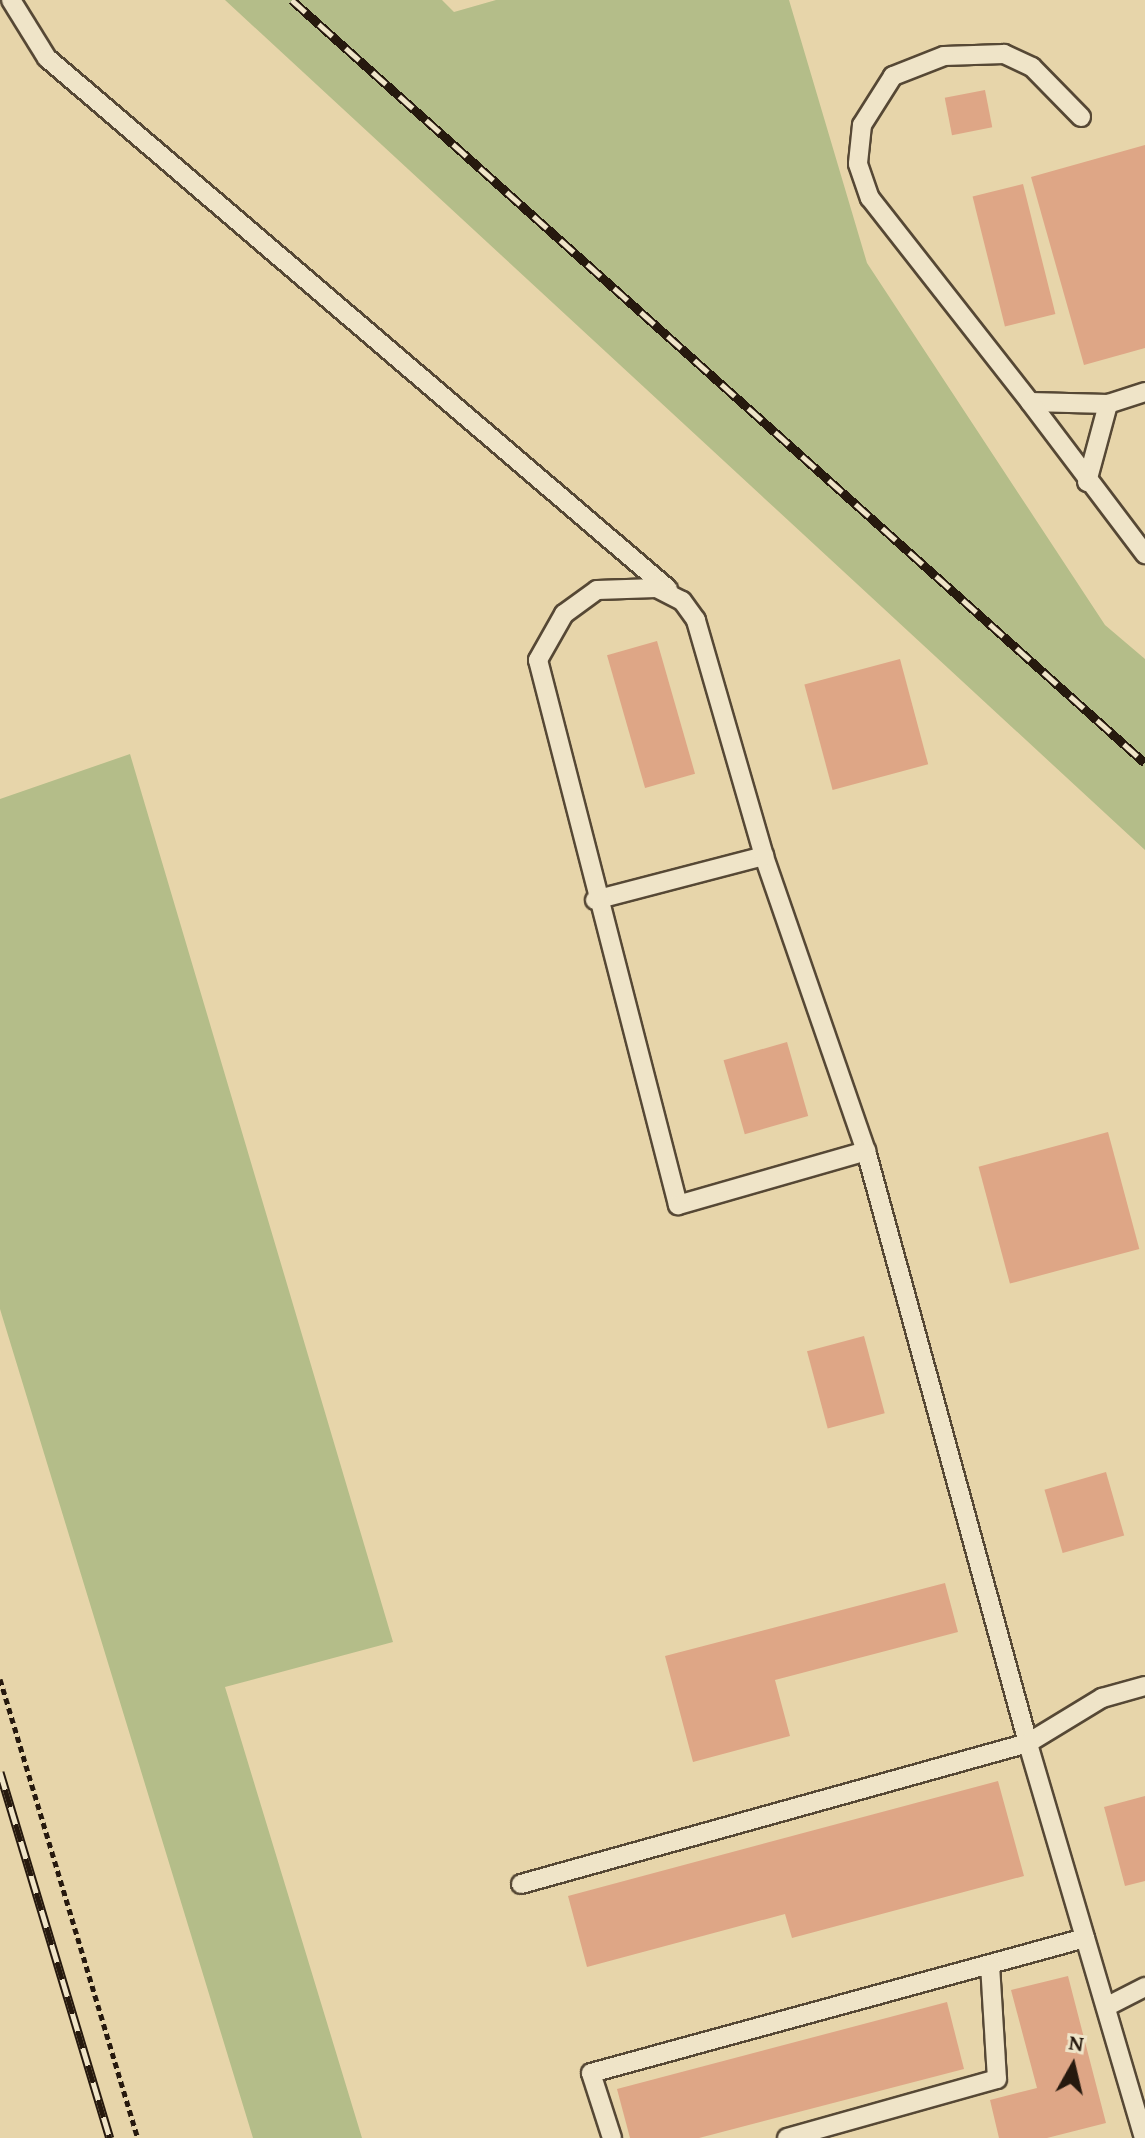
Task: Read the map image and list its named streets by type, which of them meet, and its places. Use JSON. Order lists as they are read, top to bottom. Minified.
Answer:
{"north":"top"}
